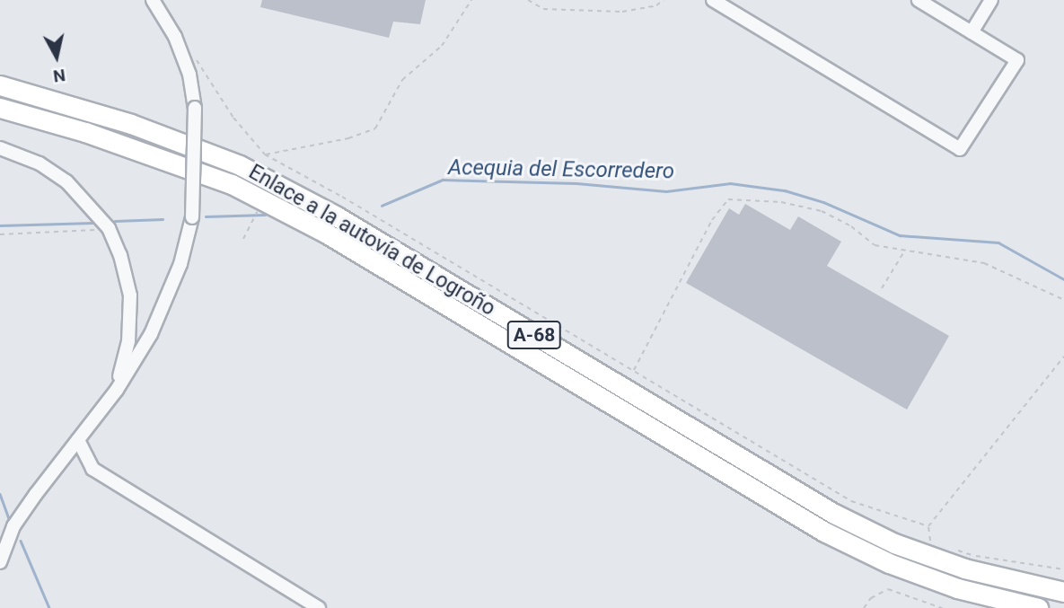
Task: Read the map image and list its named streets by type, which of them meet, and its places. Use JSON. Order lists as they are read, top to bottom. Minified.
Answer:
{"streets":{"highway":["Enlace a la autovía de Logroño","A-68"]},"water":["Acequia del Escorredero"],"north":"bottom"}
